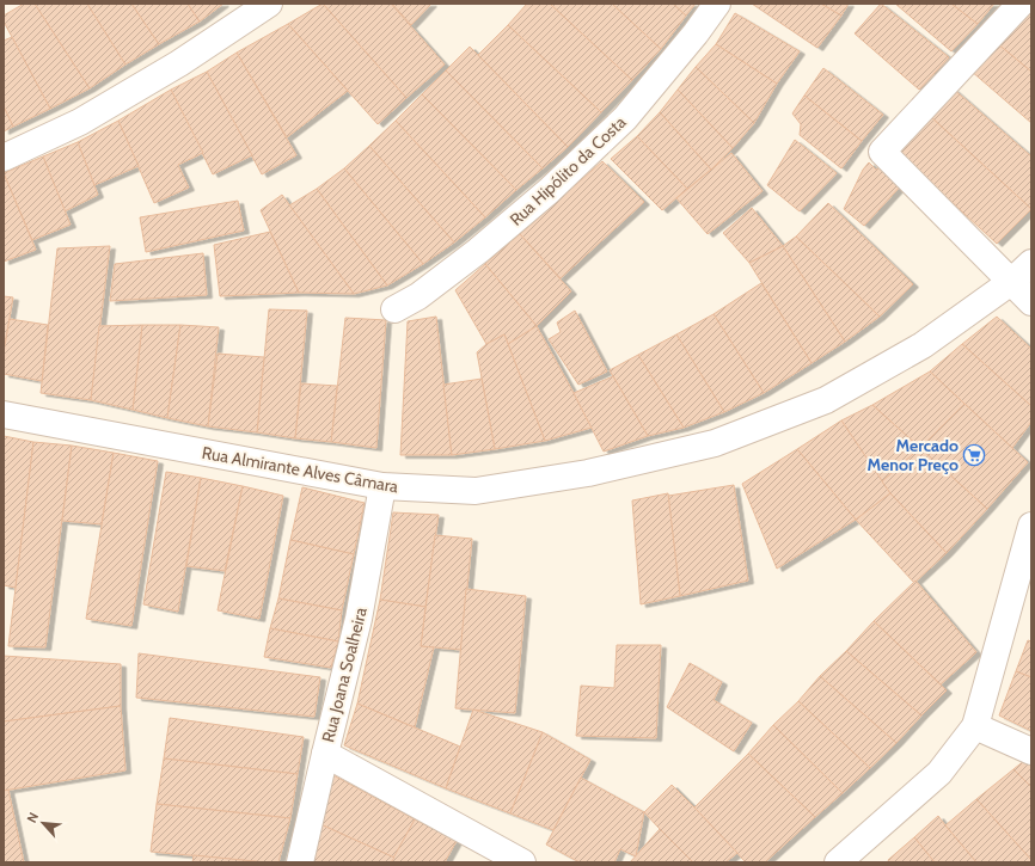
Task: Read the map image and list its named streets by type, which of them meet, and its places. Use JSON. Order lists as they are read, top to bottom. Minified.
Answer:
{"streets":{"street":["Rua Hipólito da Costa","Rua Almirante Alves Câmara","Rua Joana Soalheira"]},"crossings":[["Rua Almirante Alves Câmara","Rua Joana Soalheira"]],"places":{"supermarket":["Mercado Menor Preço"]},"north":"top left"}
